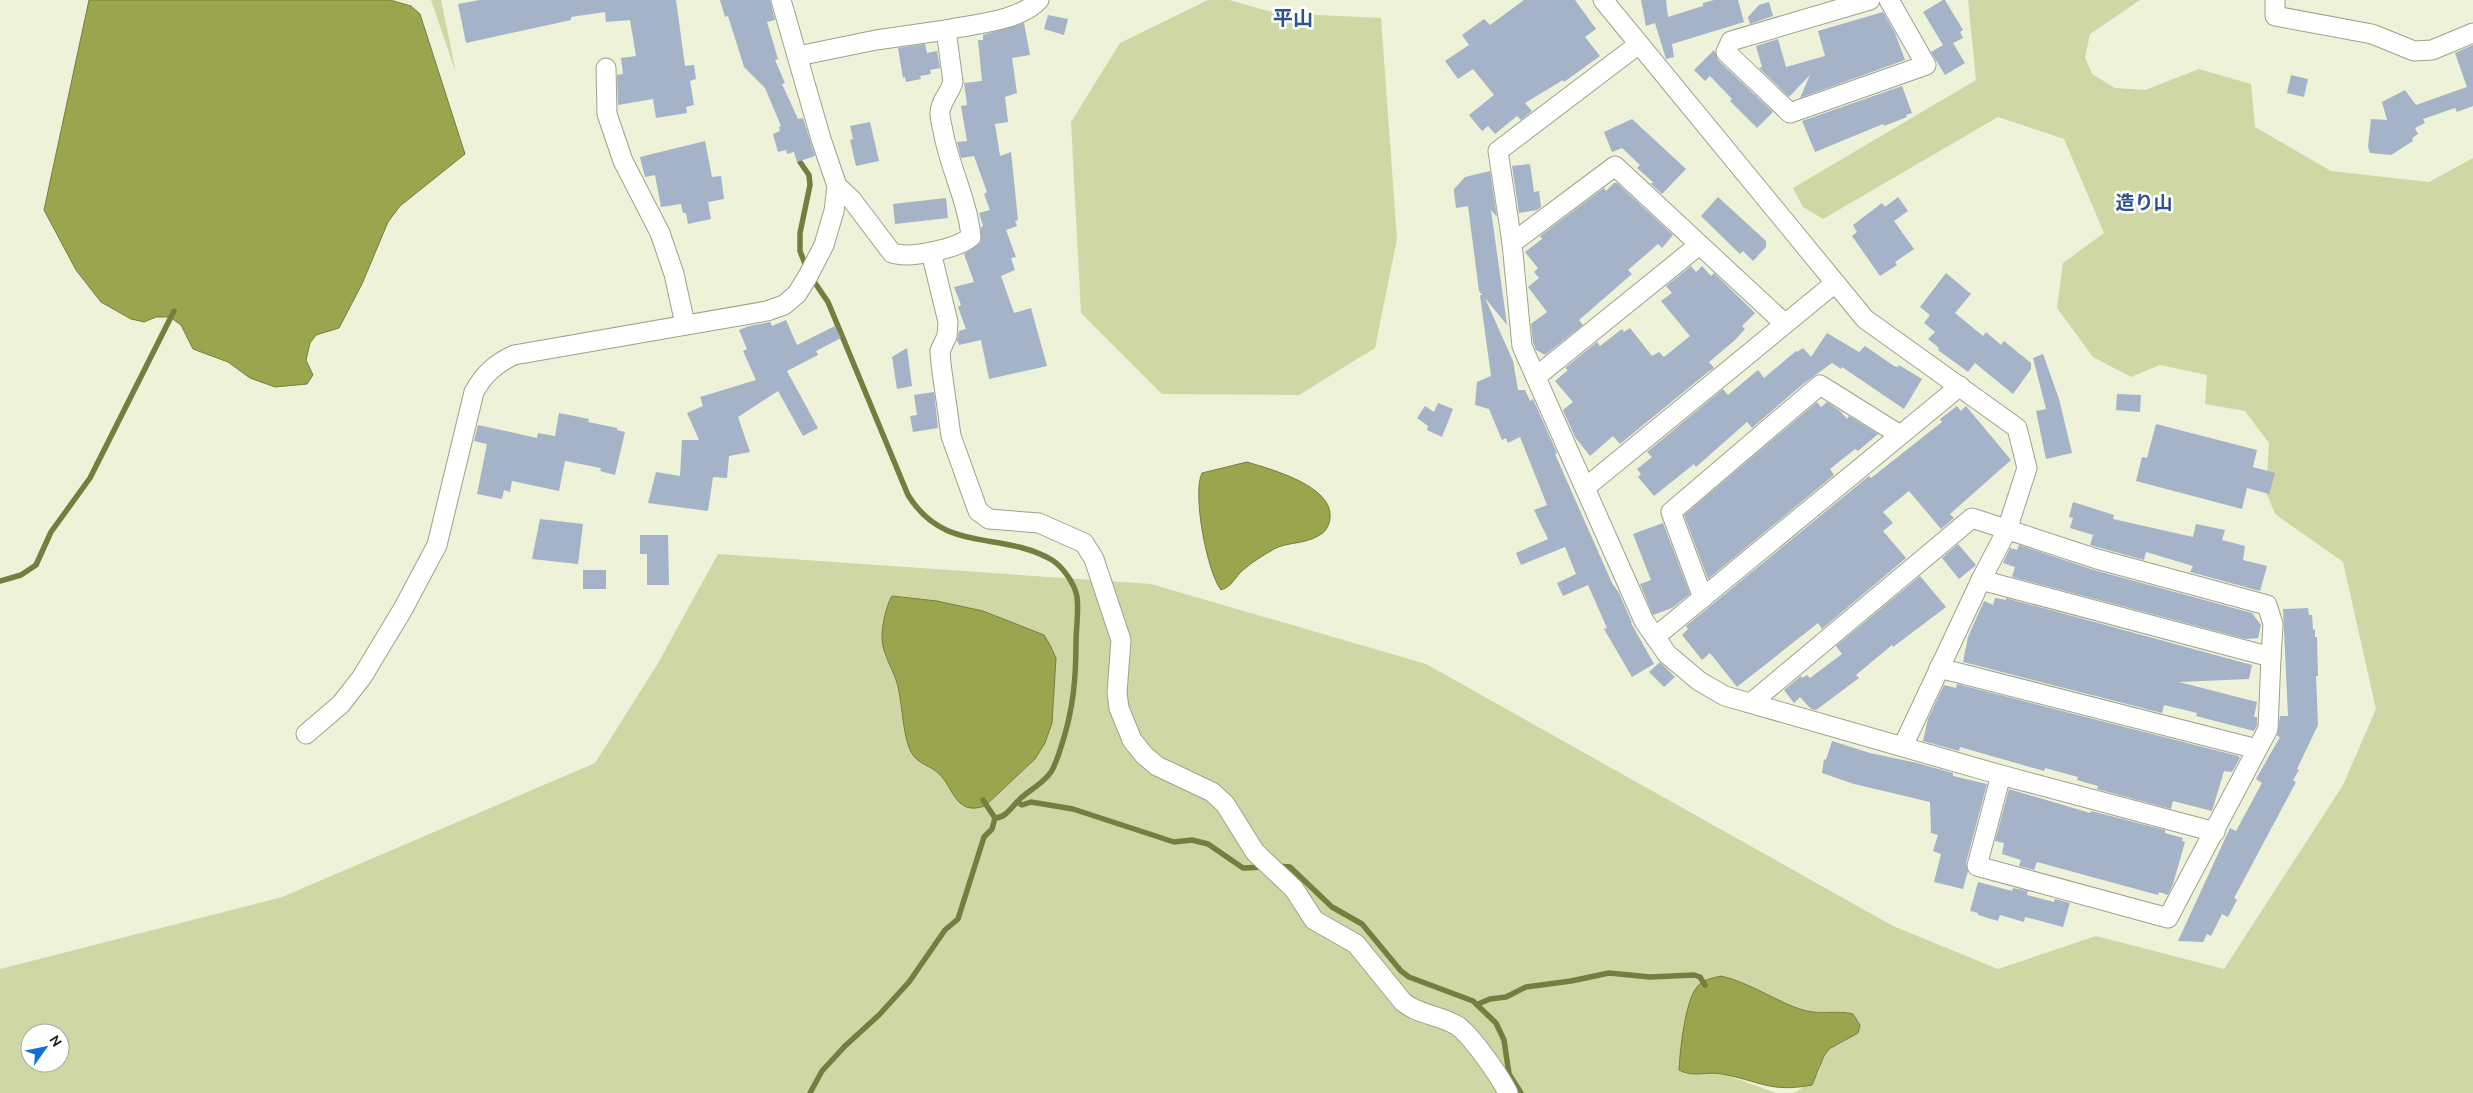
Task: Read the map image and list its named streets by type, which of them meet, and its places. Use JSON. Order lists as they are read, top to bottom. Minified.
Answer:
{"districts":["平山","造り山"],"north":"top right"}
